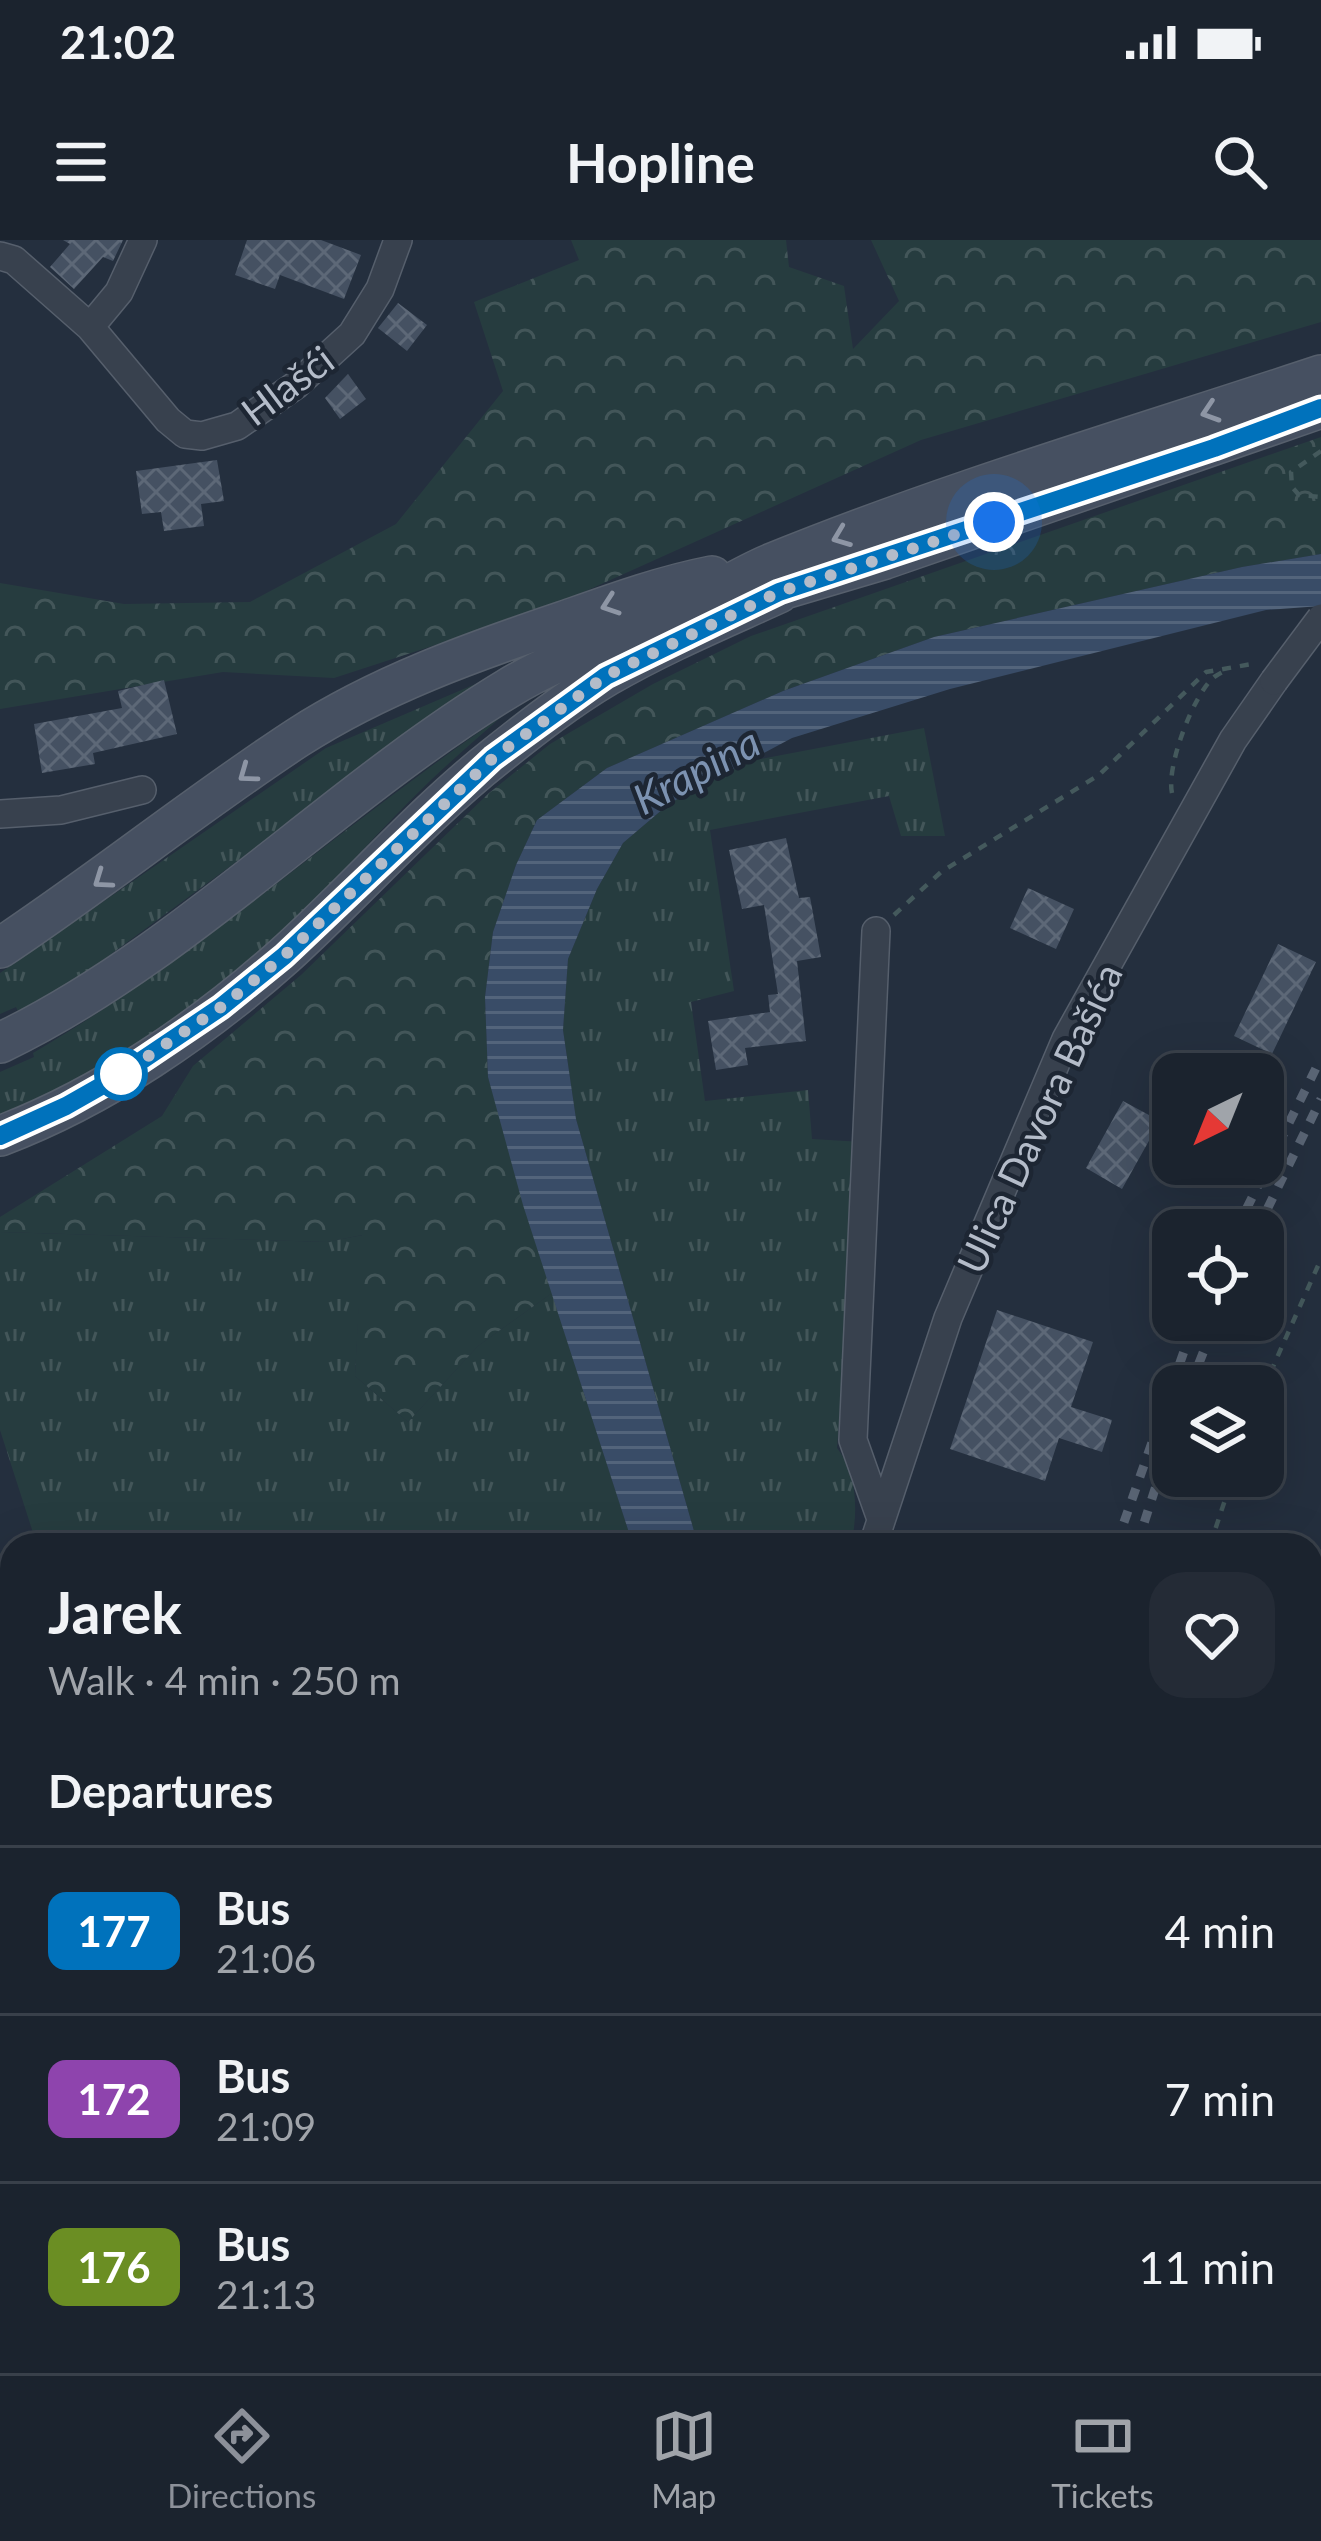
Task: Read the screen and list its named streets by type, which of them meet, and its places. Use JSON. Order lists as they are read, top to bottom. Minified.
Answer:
{"streets":{"street":["Hlašći","Ulica Davora Bašića"]},"water":["Krapina"],"lines":["bus line 177"],"north":"bottom left","page":{"status":"21:02","header":"Hopline","heading":[["Jarek","Walk · 4 min · 250 m"],"Departures"],"list":[{"mark":"177","name":"Bus","note":"21:06","value":"4 min"},{"mark":"172","name":"Bus","note":"21:09","value":"7 min"},{"mark":"176","name":"Bus","note":"21:13","value":"11 min"}],"tabs":["Directions","Map","Tickets"]}}
